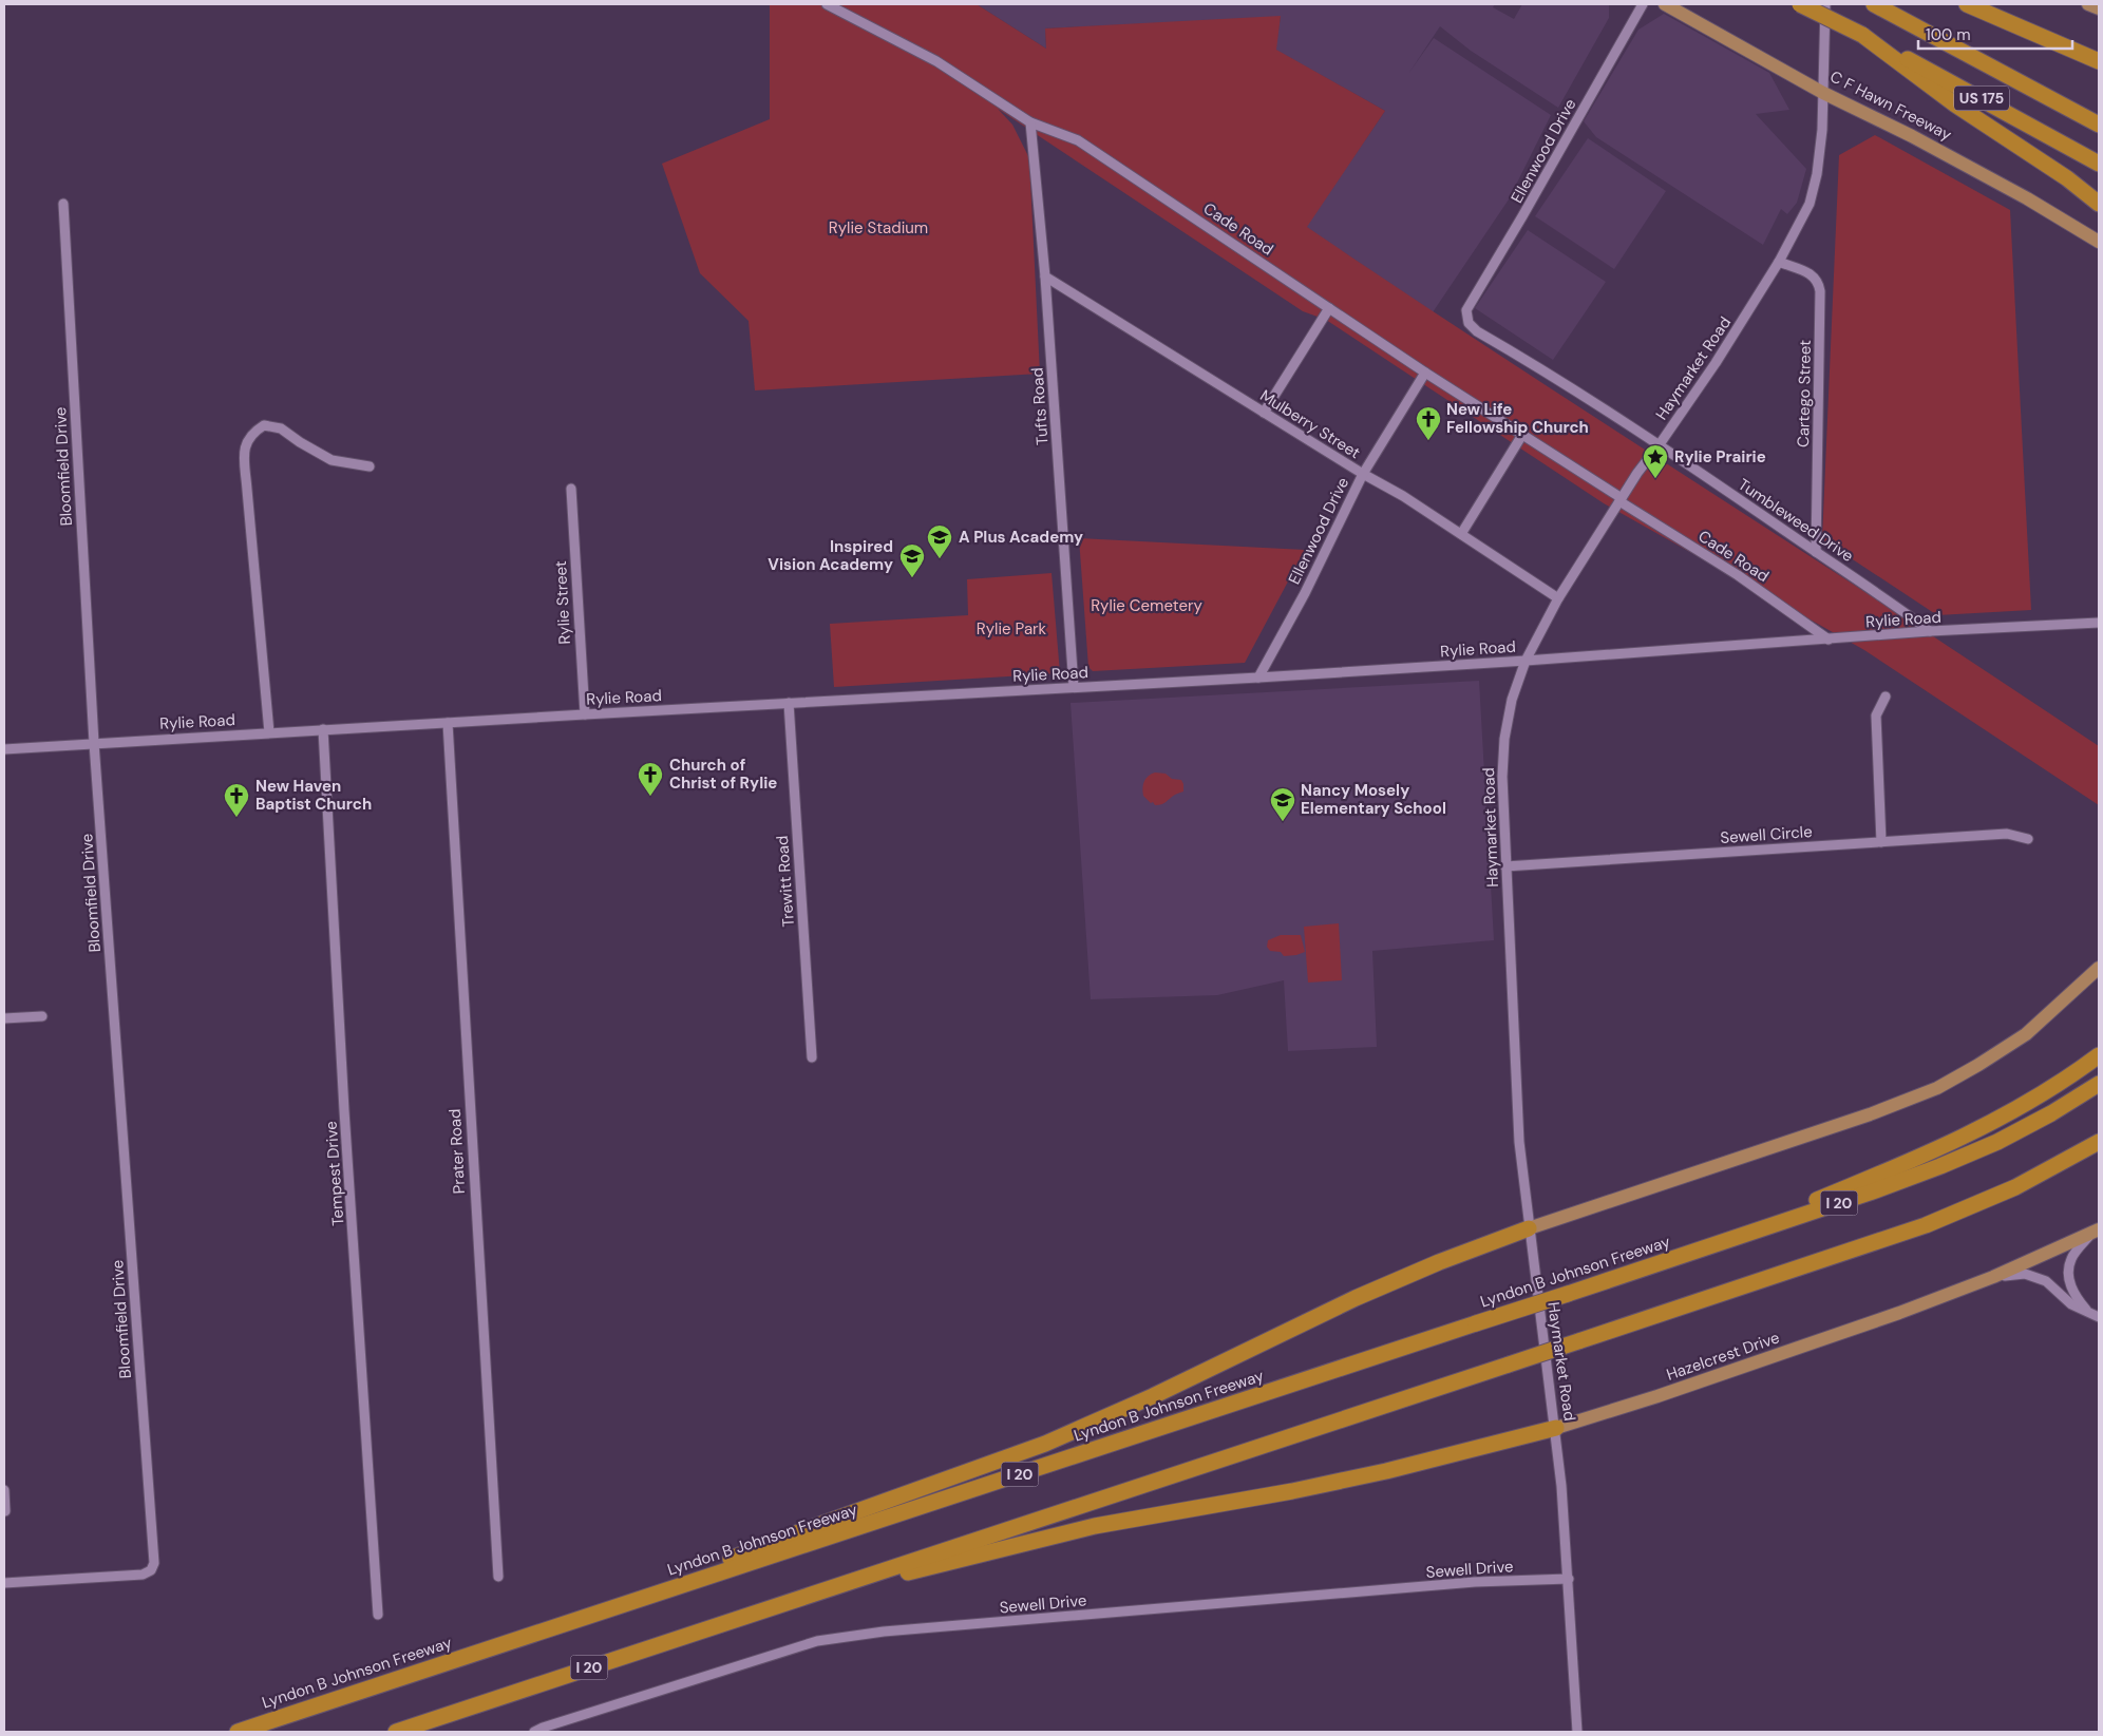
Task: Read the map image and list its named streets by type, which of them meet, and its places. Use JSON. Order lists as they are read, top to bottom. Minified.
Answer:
{"streets":{"highway":["US 175","I 20","Lyndon B Johnson Freeway"],"main road":["C F Hawn Freeway","Hazelcrest Drive"],"street":["Ellenwood Drive","Cade Road","Haymarket Road","Cartego Street","Tufts Road","Mulberry Street","Bloomfield Drive","Tumbleweed Drive","Rylie Street","Rylie Road","Sewell Circle","Trewitt Road","Prater Road","Tempest Drive","Sewell Drive"]},"crossings":[["C F Hawn Freeway","Haymarket Road"],["Ellenwood Drive","Cade Road"],["Ellenwood Drive","Mulberry Street"],["Ellenwood Drive","Tumbleweed Drive"],["Ellenwood Drive","Rylie Road"],["Cade Road","Haymarket Road"],["Cade Road","Tufts Road"],["Cade Road","Rylie Road"],["Haymarket Road","Cartego Street"],["Haymarket Road","Mulberry Street"],["Haymarket Road","Tumbleweed Drive"],["Haymarket Road","Rylie Road"],["Haymarket Road","Sewell Circle"],["Haymarket Road","Hazelcrest Drive"],["Haymarket Road","Sewell Drive"],["Cartego Street","Tumbleweed Drive"],["Tufts Road","Mulberry Street"],["Tufts Road","Rylie Road"],["Bloomfield Drive","Rylie Road"],["Tumbleweed Drive","Rylie Road"],["Rylie Street","Rylie Road"],["Rylie Road","Trewitt Road"],["Rylie Road","Prater Road"],["Rylie Road","Tempest Drive"]],"parks":["Rylie Stadium","Rylie Cemetery","Rylie Park"],"places":{"church":["New Life Fellowship Church","Church of Christ of Rylie","New Haven Baptist Church"],"place":["Rylie Prairie"],"school or university":["A Plus Academy","Inspired Vision Academy","Nancy Mosely Elementary School"]},"scale_bar":"100 m"}
